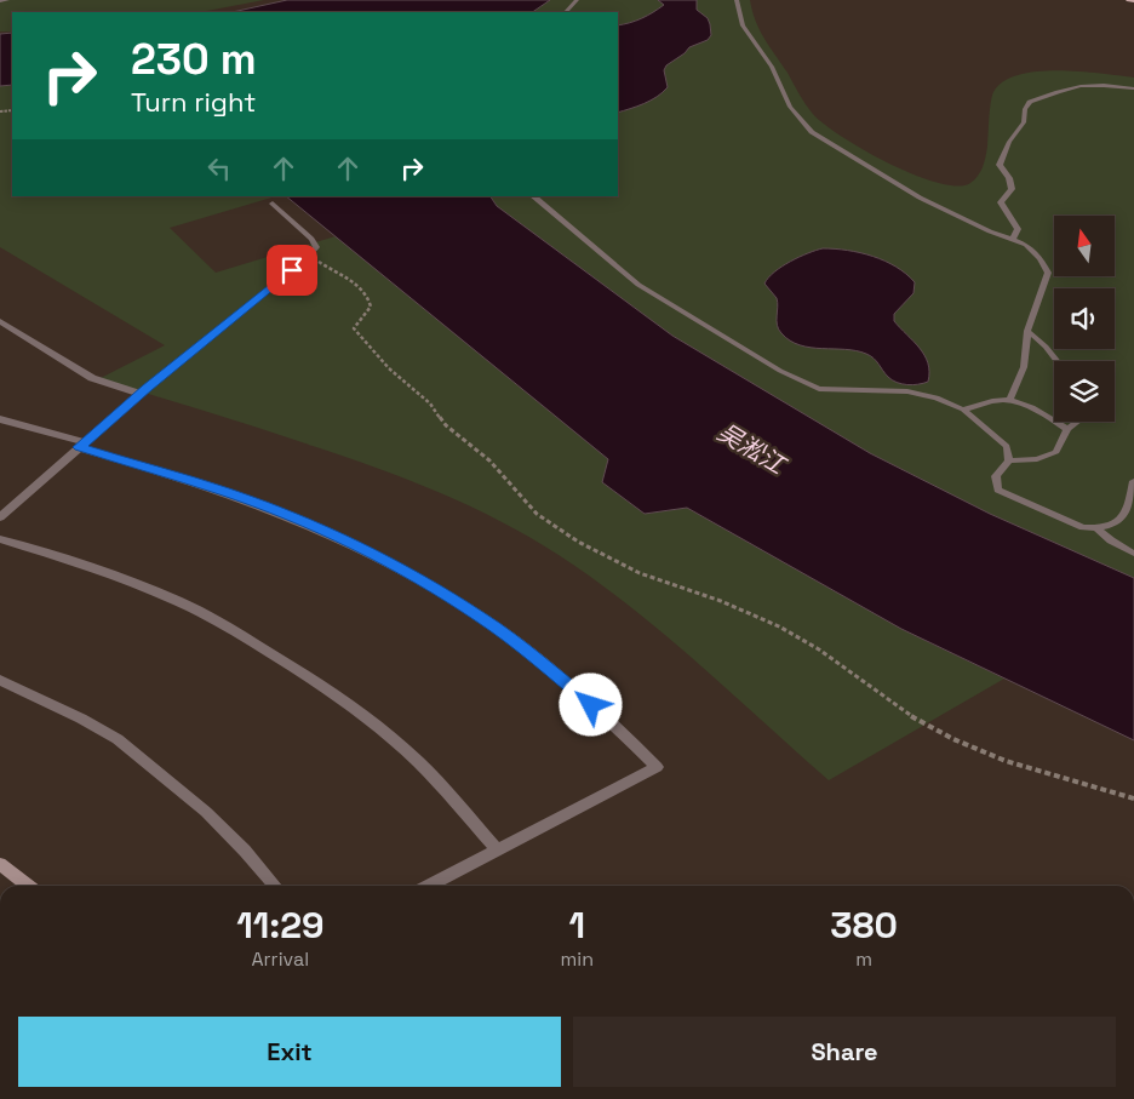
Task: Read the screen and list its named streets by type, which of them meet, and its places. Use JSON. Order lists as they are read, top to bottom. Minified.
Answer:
{"water":["吴淞江"],"north":"top","page":{"turn":["230 m","Turn right"],"eta":["11:29","Arrival","1","min","380","m"],"buttons":["Exit","Share"]}}
